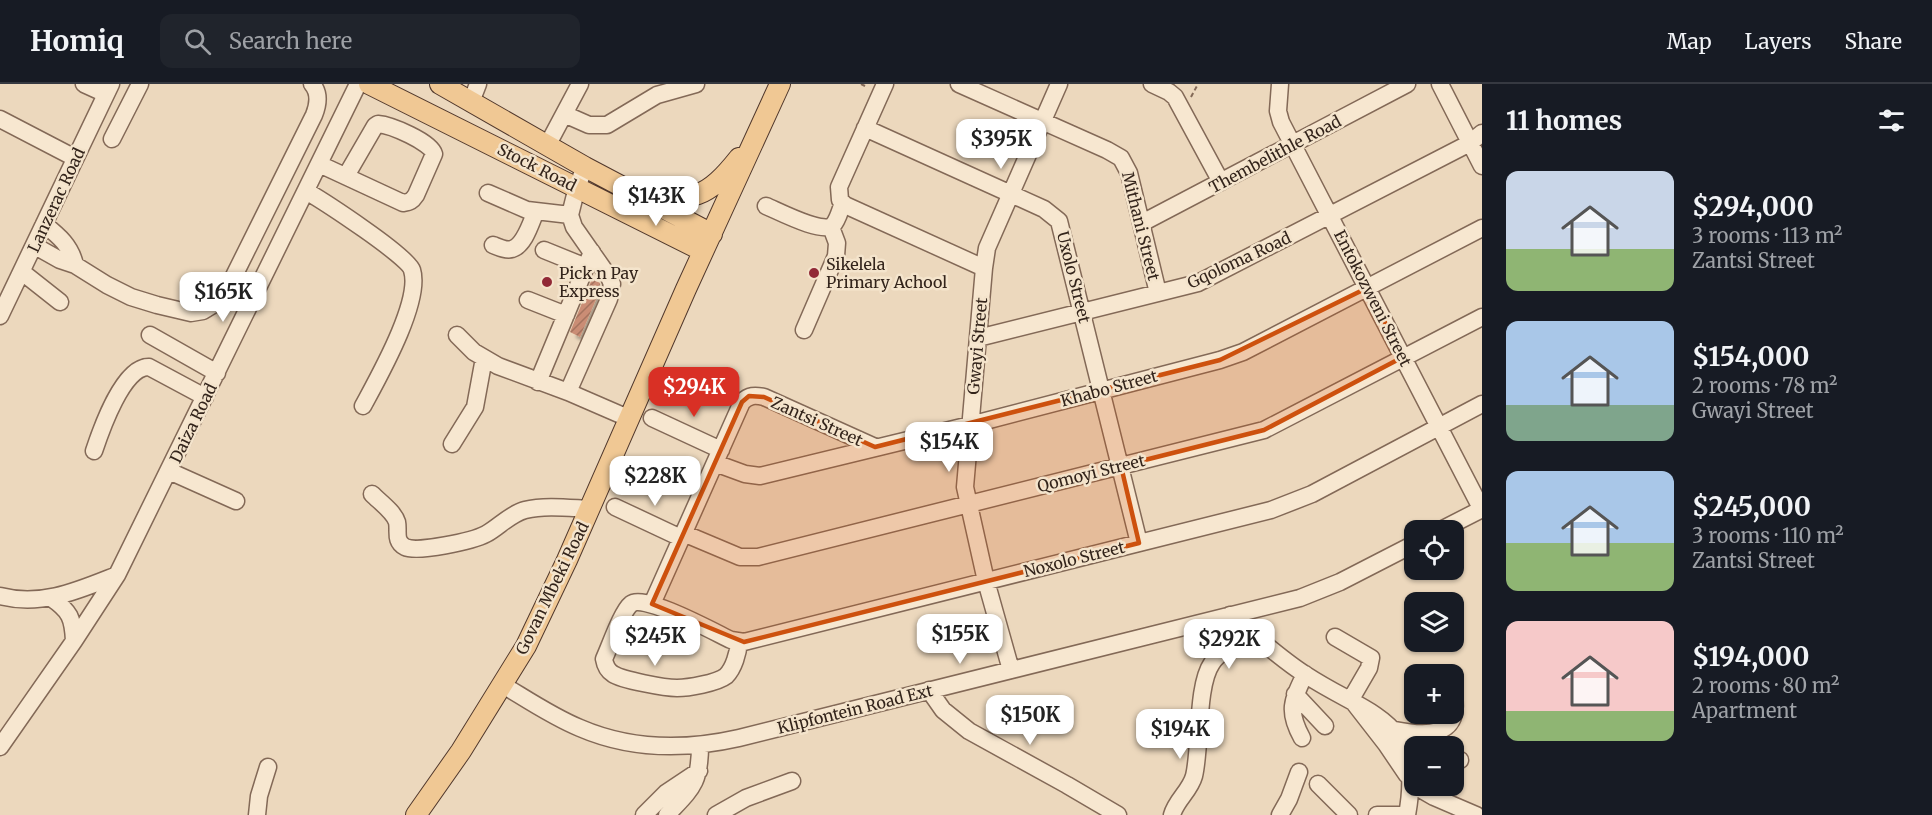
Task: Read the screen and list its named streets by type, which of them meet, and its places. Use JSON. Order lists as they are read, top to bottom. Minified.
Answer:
{"streets":{"main road":["Stock Road","Govan Mbeki Road"],"street":["Thembelithle Road","Lanzerac Road","Mithani Street","Gqoloma Road","Uxolo Street","Entokozweni Street","Gwayi Street","Khabo Street","Zantsi Street","Daiza Road","Qomoyi Street","Noxolo Street","Klipfontein Road Ext"]},"crossings":[["Thembelithle Road","Mithani Street"],["Thembelithle Road","Entokozweni Street"],["Stock Road","Govan Mbeki Road"],["Mithani Street","Gqoloma Road"],["Mithani Street","Gwayi Street"],["Gqoloma Road","Uxolo Street"],["Gqoloma Road","Entokozweni Street"],["Gqoloma Road","Gwayi Street"],["Uxolo Street","Gwayi Street"],["Uxolo Street","Khabo Street"],["Uxolo Street","Qomoyi Street"],["Uxolo Street","Noxolo Street"],["Entokozweni Street","Khabo Street"],["Entokozweni Street","Qomoyi Street"],["Entokozweni Street","Noxolo Street"],["Gwayi Street","Khabo Street"],["Gwayi Street","Qomoyi Street"],["Gwayi Street","Noxolo Street"],["Gwayi Street","Klipfontein Road Ext"],["Khabo Street","Zantsi Street"],["Zantsi Street","Qomoyi Street"],["Govan Mbeki Road","Klipfontein Road Ext"]],"places":["Sikelela Primary Achool","Pick n Pay Express"],"page":{"header":"Homiq","search":"Search here","nav":["Map","Layers","Share"],"heading":"11 homes","price":["$395K","$143K","$165K","$294K","$154K","$228K","$155K","$245K","$292K","$150K","$194K"],"list":[{"name":"$294,000","note":"3 rooms · 113 m² · Zantsi Street"},{"name":"$154,000","note":"2 rooms · 78 m² · Gwayi Street"},{"name":"$245,000","note":"3 rooms · 110 m² · Zantsi Street"},{"name":"$194,000","note":"2 rooms · 80 m² · Apartment"}],"map_buttons":["+","−"]}}
